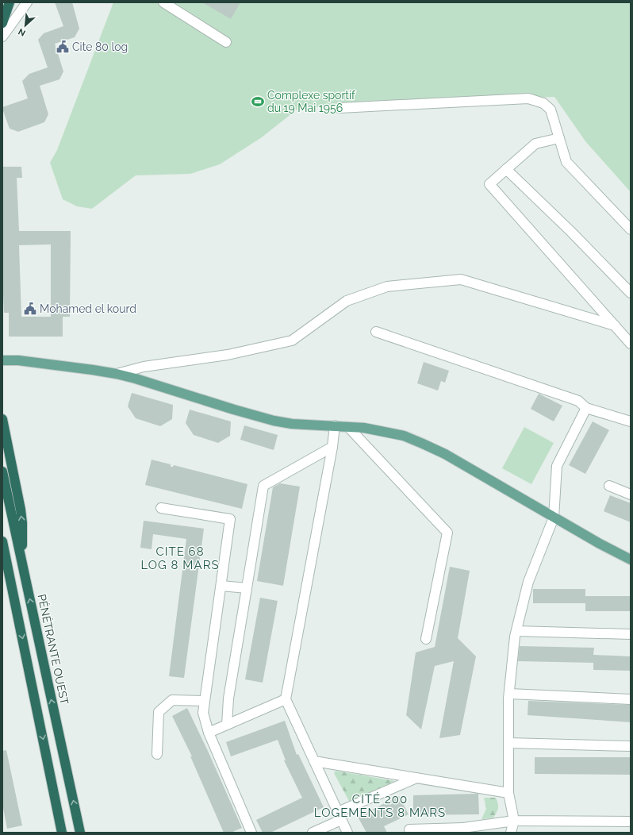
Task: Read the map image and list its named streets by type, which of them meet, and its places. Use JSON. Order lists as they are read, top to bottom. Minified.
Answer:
{"streets":{"highway":["PÉNÉTRANTE OUEST"]},"districts":["CITE 68 LOG 8 MARS","CITÉ 200 LOGEMENTS 8 MARS"],"places":{"public building":["Cite 80 log","Mohamed el kourd"],"sports":["Complexe sportif du 19 Mai 1956"]},"north":"bottom left"}
